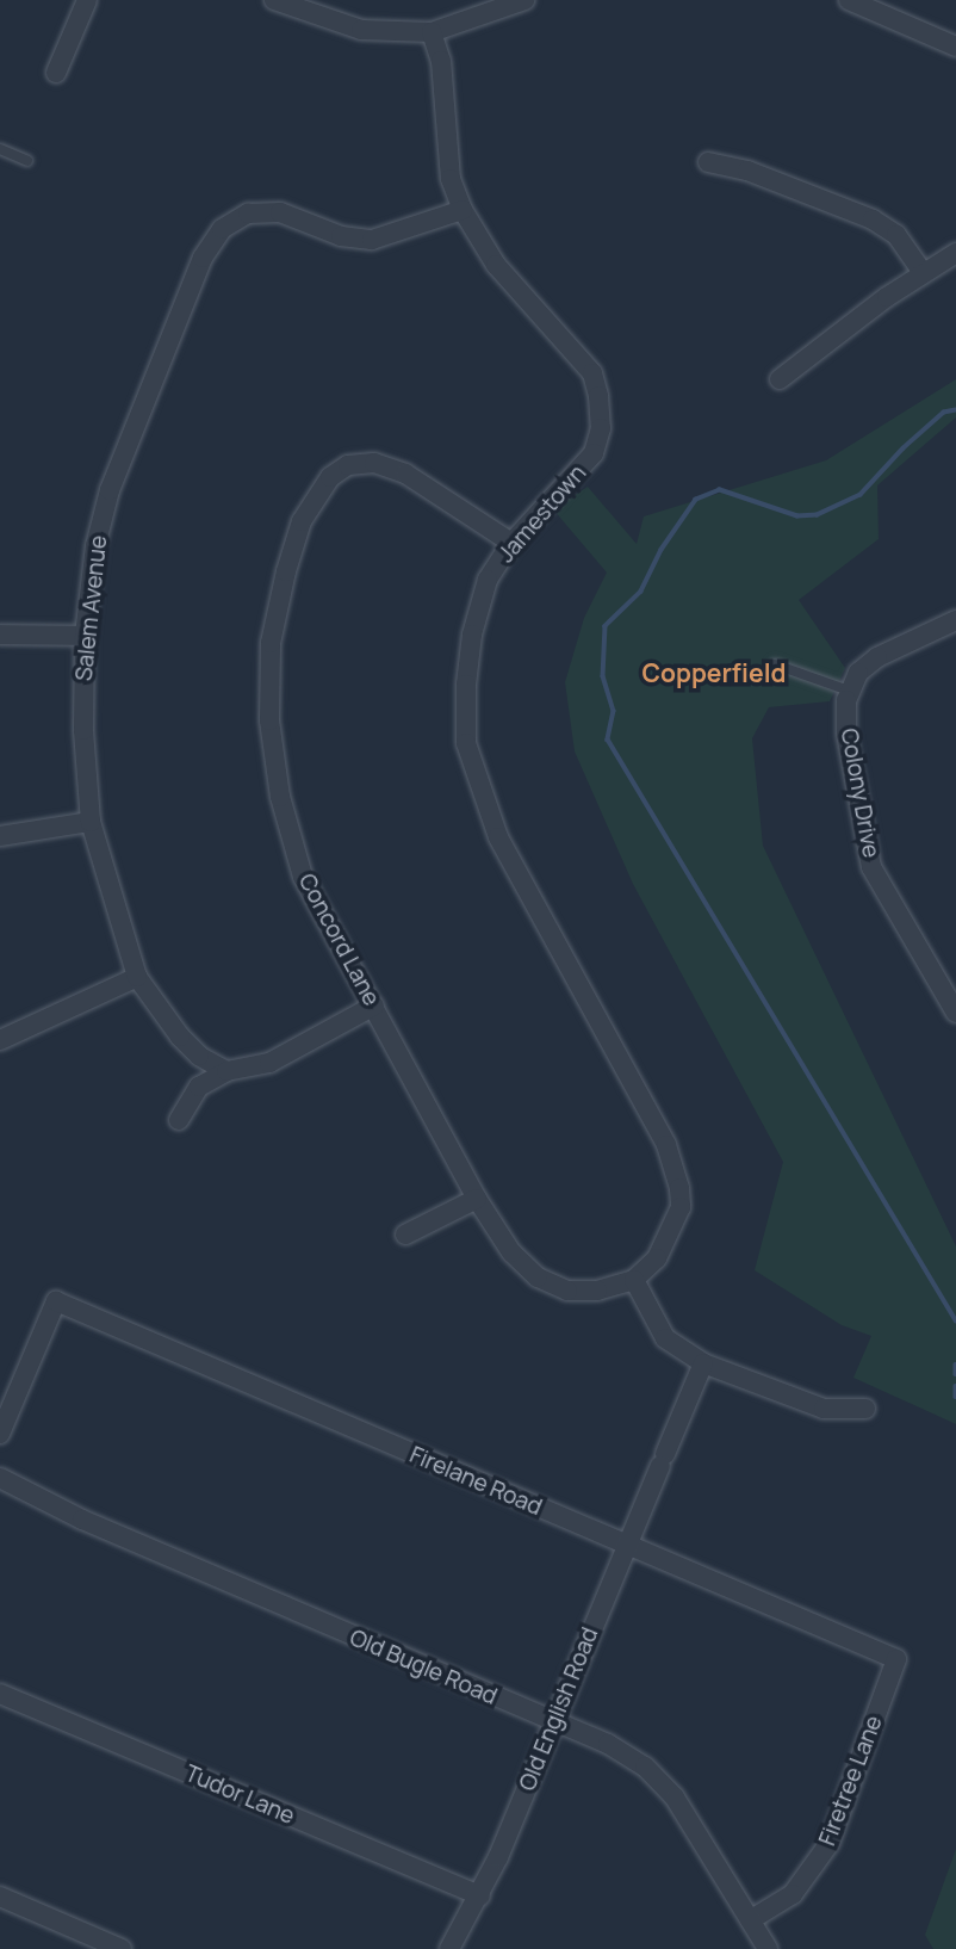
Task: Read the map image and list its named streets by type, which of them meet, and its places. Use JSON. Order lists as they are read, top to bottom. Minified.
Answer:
{"streets":{"street":["Jamestown","Salem Avenue","Colony Drive","Concord Lane","Firelane Road","Old Bugle Road","Old English Road","Firetree Lane","Tudor Lane"]},"crossings":[["Jamestown","Salem Avenue"],["Jamestown","Concord Lane"],["Firelane Road","Old English Road"],["Firelane Road","Firetree Lane"],["Old Bugle Road","Old English Road"],["Old Bugle Road","Firetree Lane"],["Old English Road","Tudor Lane"]],"districts":["Copperfield"]}
